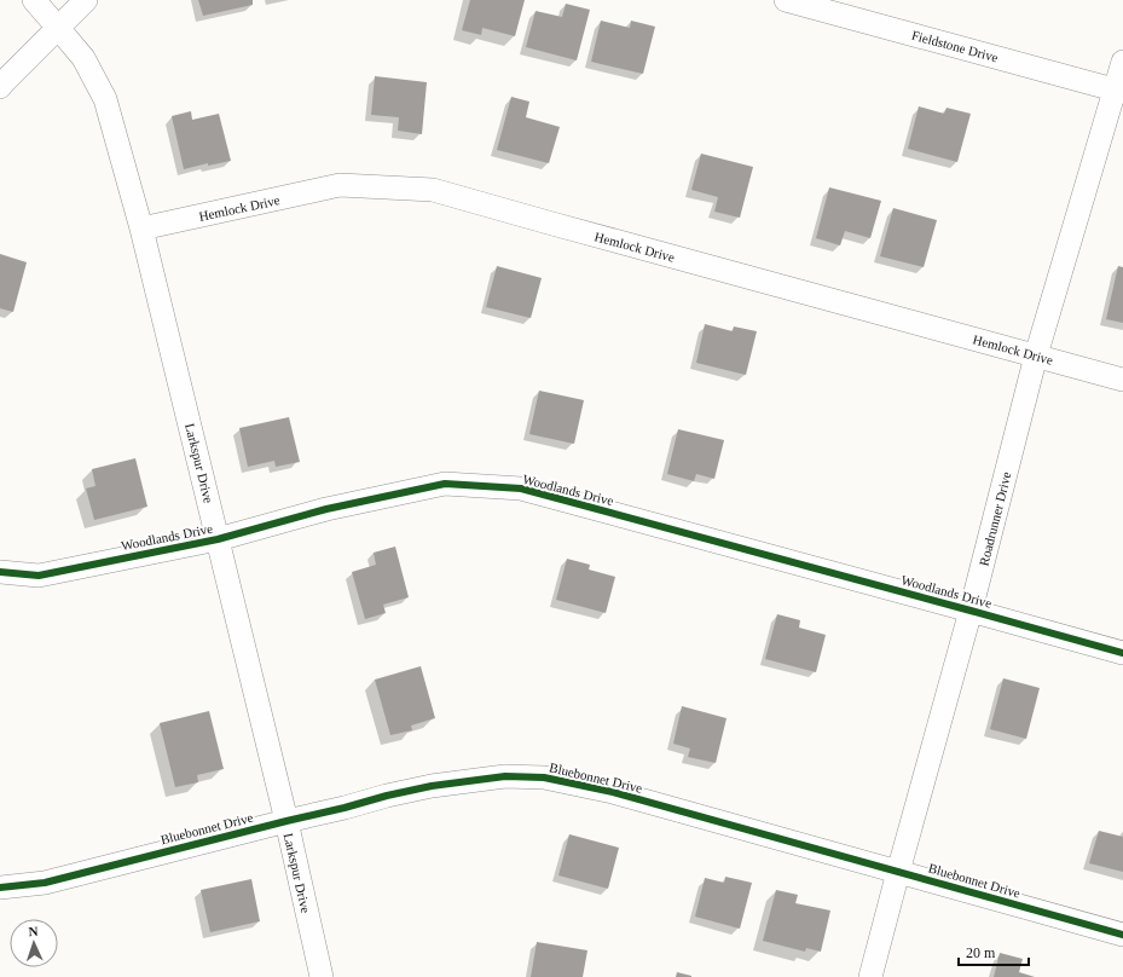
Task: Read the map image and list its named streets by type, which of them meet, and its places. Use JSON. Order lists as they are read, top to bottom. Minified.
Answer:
{"streets":{"street":["Fieldstone Drive","Hemlock Drive","Larkspur Drive","Woodlands Drive","Roadrunner Drive","Bluebonnet Drive"]},"crossings":[["Fieldstone Drive","Roadrunner Drive"],["Hemlock Drive","Larkspur Drive"],["Hemlock Drive","Roadrunner Drive"],["Larkspur Drive","Woodlands Drive"],["Larkspur Drive","Bluebonnet Drive"],["Woodlands Drive","Roadrunner Drive"],["Roadrunner Drive","Bluebonnet Drive"]],"scale_bar":"20 m","north":"top"}
